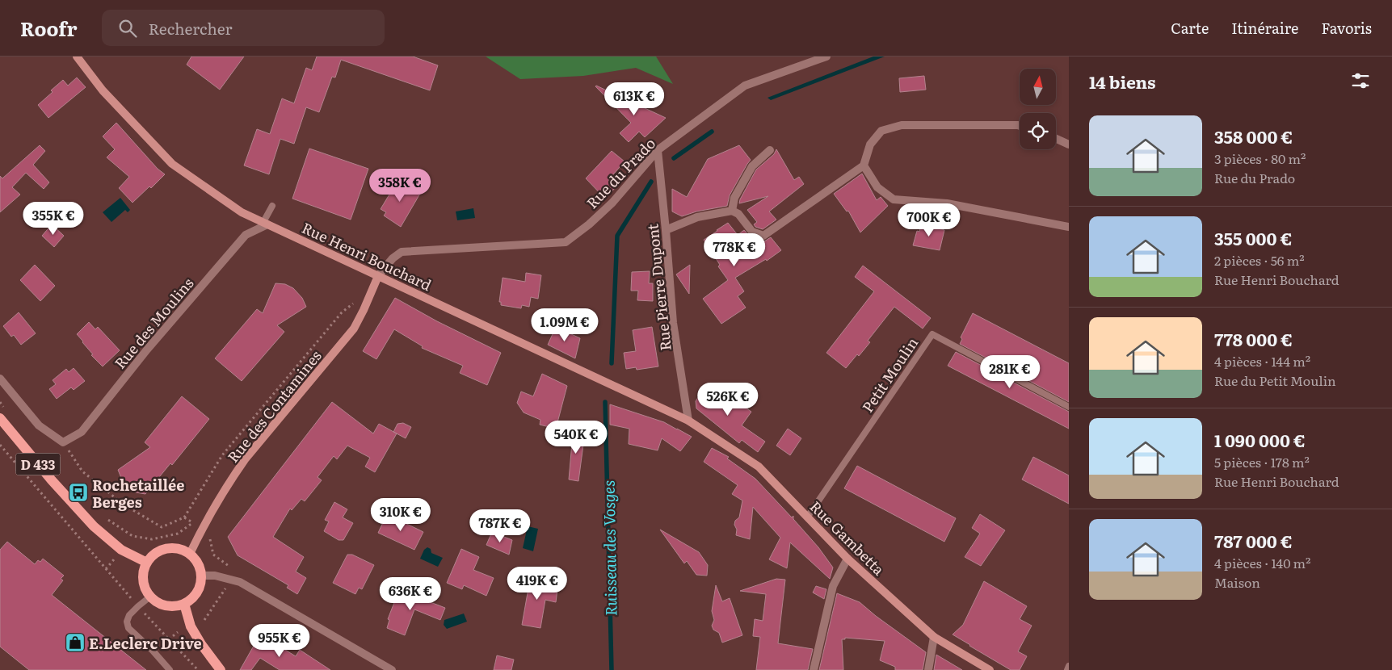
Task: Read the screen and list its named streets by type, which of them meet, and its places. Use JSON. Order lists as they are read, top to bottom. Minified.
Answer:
{"streets":{"main road":["D 433"],"street":["Rue du Prado","Rue Henri Bouchard","Rue Pierre Dupont","Rue des Moulins","Rue des Contamines","Rue Gambetta"],"lane":["Petit Moulin"]},"crossings":[["Rue du Prado","Rue Henri Bouchard"],["Rue du Prado","Rue Pierre Dupont"],["Rue du Prado","Rue des Contamines"],["Rue Henri Bouchard","Rue Pierre Dupont"],["Rue Henri Bouchard","Rue des Moulins"],["Rue Henri Bouchard","Rue des Contamines"],["Rue Henri Bouchard","Rue Gambetta"],["Rue Pierre Dupont","Rue Gambetta"],["Petit Moulin","Rue Gambetta"],["Rue des Contamines","D 433"]],"water":["Ruisseau des Vosges"],"places":{"bus stop":["Rochetaillée Berges"],"shop":["E.Leclerc Drive"]},"north":"top","page":{"header":"Roofr","search":"Rechercher","nav":["Carte","Itinéraire","Favoris"],"heading":"14 biens","price":["613K €","358K €","355K €","700K €","778K €","1.09M €","281K €","526K €","540K €","310K €","787K €","419K €","636K €","955K €"],"list":[{"name":"358 000 €","note":"3 pièces · 80 m² · Rue du Prado"},{"name":"355 000 €","note":"2 pièces · 56 m² · Rue Henri Bouchard"},{"name":"778 000 €","note":"4 pièces · 144 m² · Rue du Petit Moulin"},{"name":"1 090 000 €","note":"5 pièces · 178 m² · Rue Henri Bouchard"},{"name":"787 000 €","note":"4 pièces · 140 m² · Maison"}]}}
